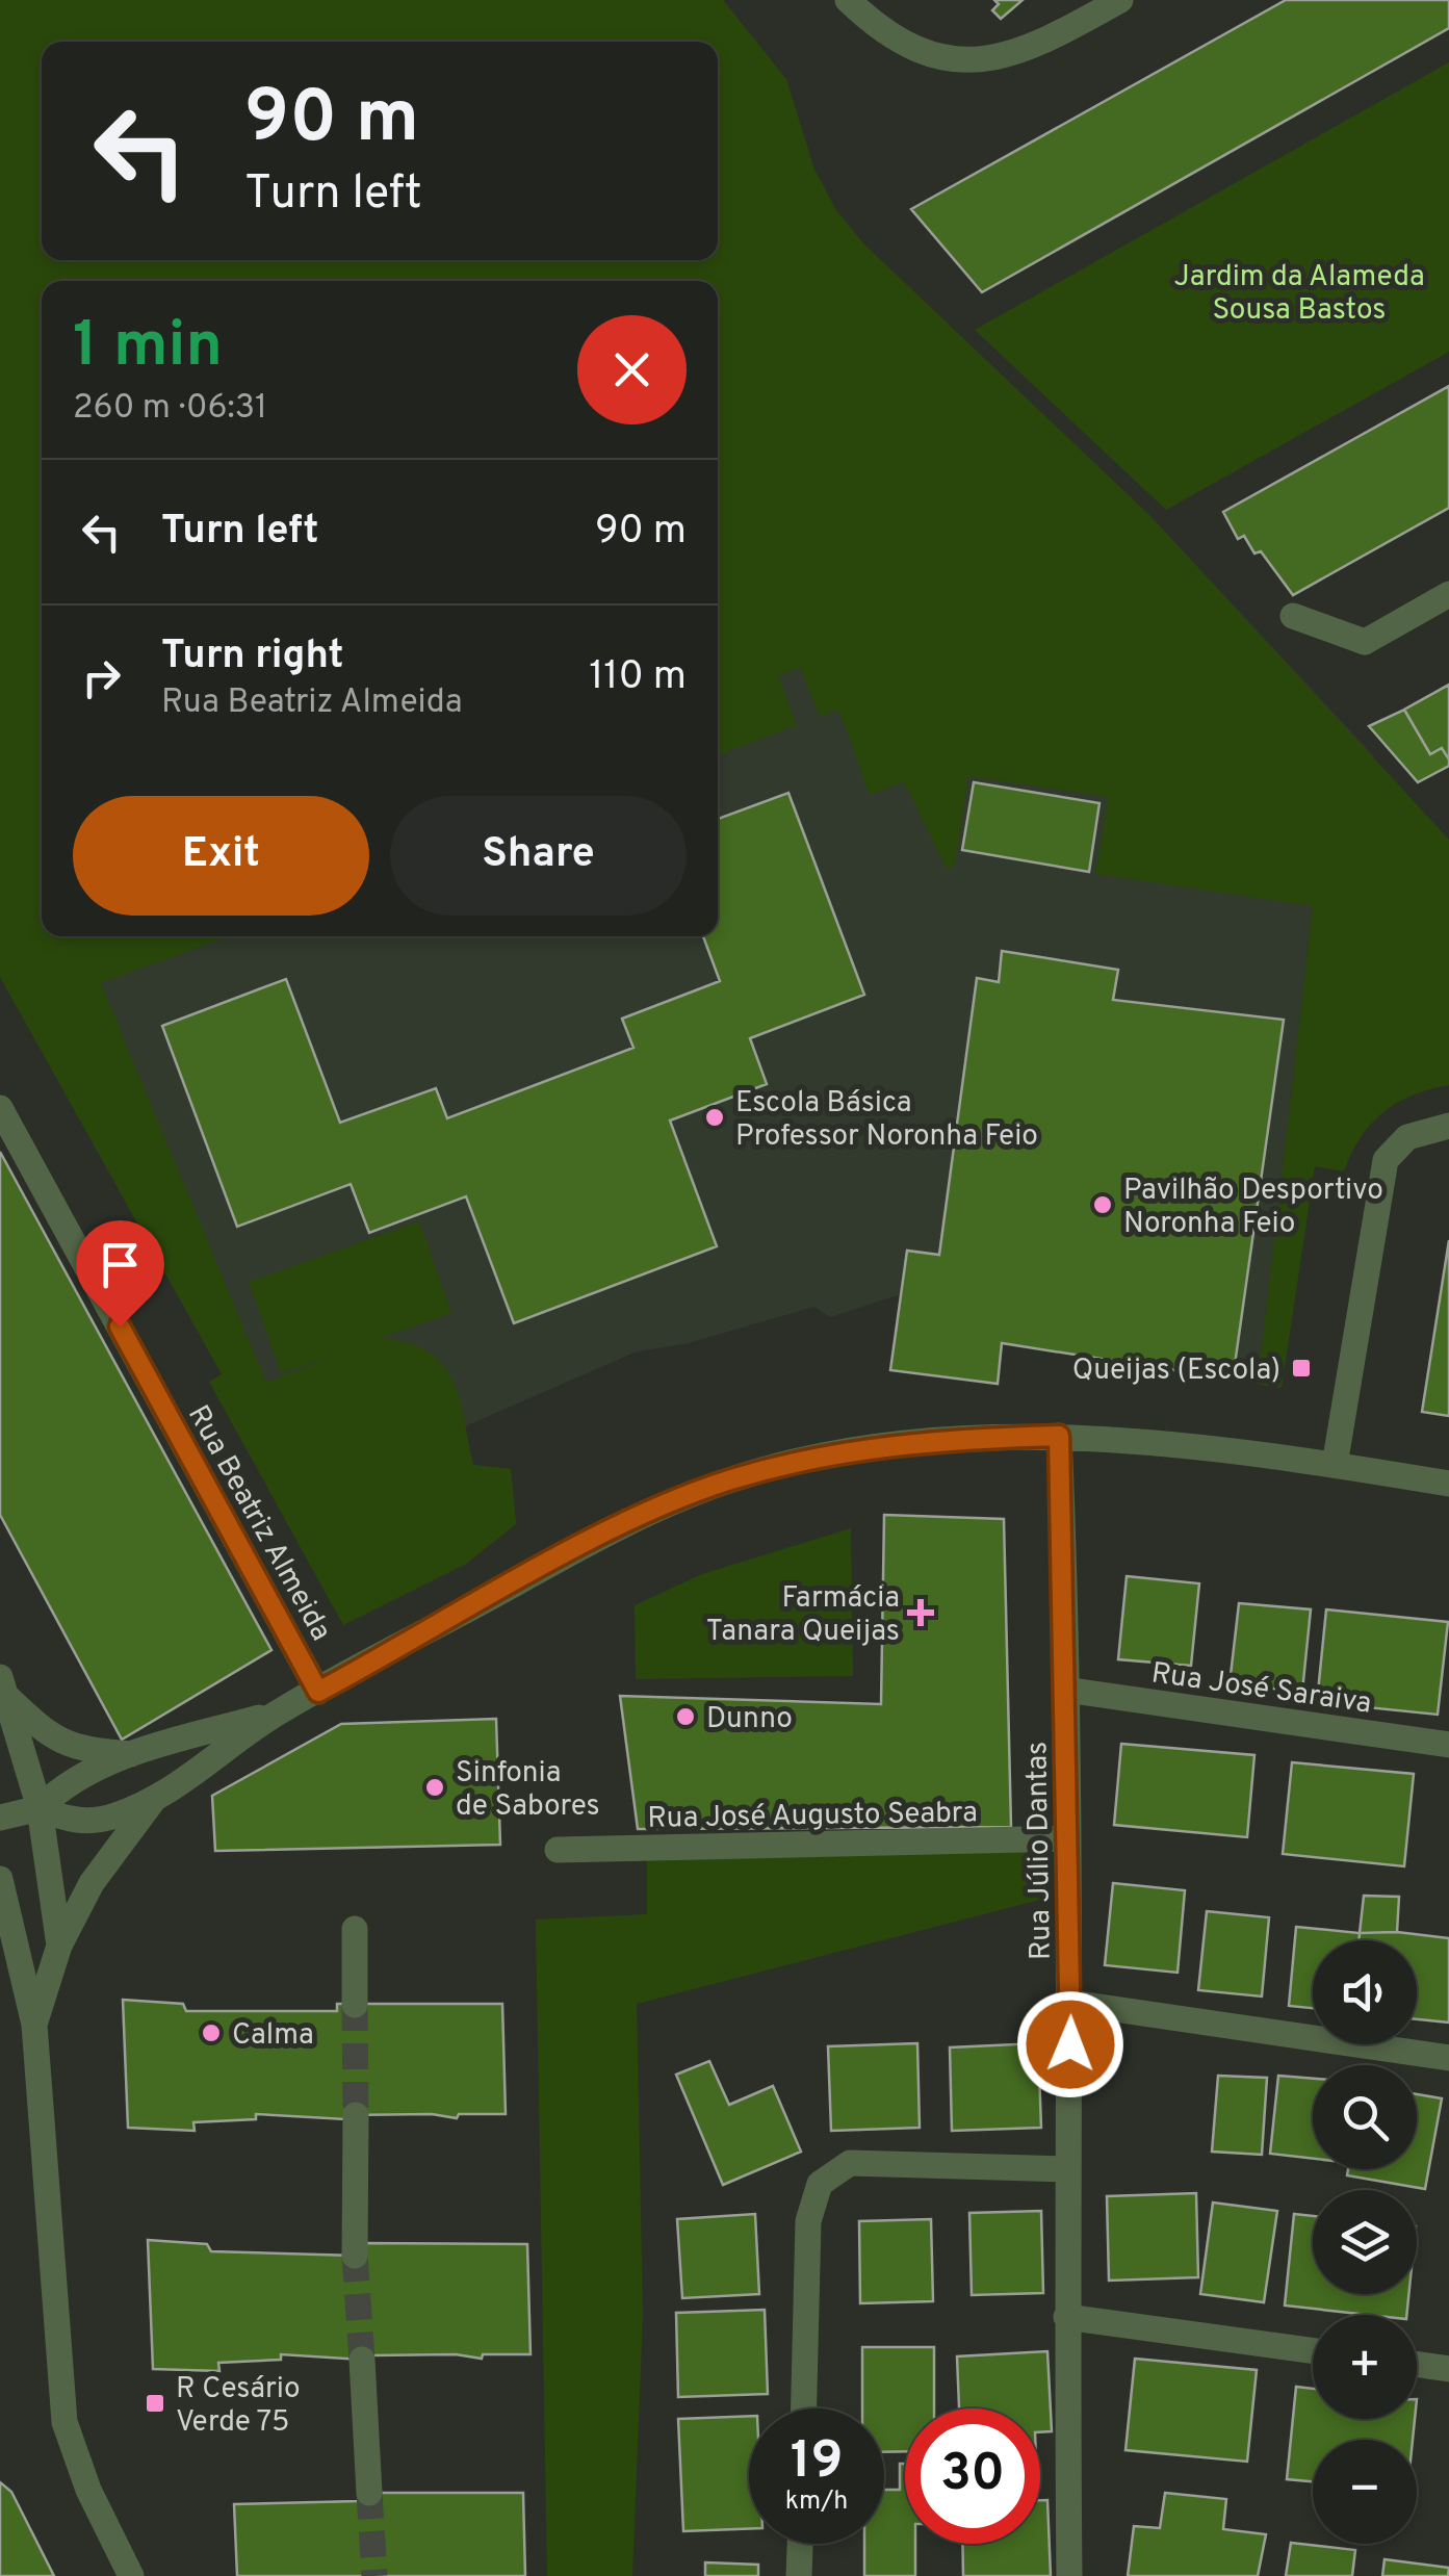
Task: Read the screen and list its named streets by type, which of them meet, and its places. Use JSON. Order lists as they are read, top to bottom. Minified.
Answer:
{"streets":{"street":["Rua Beatriz Almeida","Rua José Saraiva","Rua José Augusto Seabra","Rua Júlio Dantas"]},"crossings":[["Rua José Saraiva","Rua Júlio Dantas"],["Rua José Augusto Seabra","Rua Júlio Dantas"]],"parks":["Jardim da Alameda Sousa Bastos"],"places":{"other":["Escola Básica Professor Noronha Feio","Pavilhão Desportivo Noronha Feio","Dunno","Sinfonia de Sabores","Calma"],"transit":["Queijas (Escola)","R Cesário Verde 75"],"health":["Farmácia Tanara Queijas"]},"page":{"turn":["90 m","Turn left"],"heading":["1 min","260 m · 06:31"],"list":[{"name":"Turn left","value":"90 m"},{"name":"Turn right","note":"Rua Beatriz Almeida","value":"110 m"}],"buttons":["Exit","Share"],"map_buttons":["+","−"],"speed":"19 km/h","limit":"30"}}
